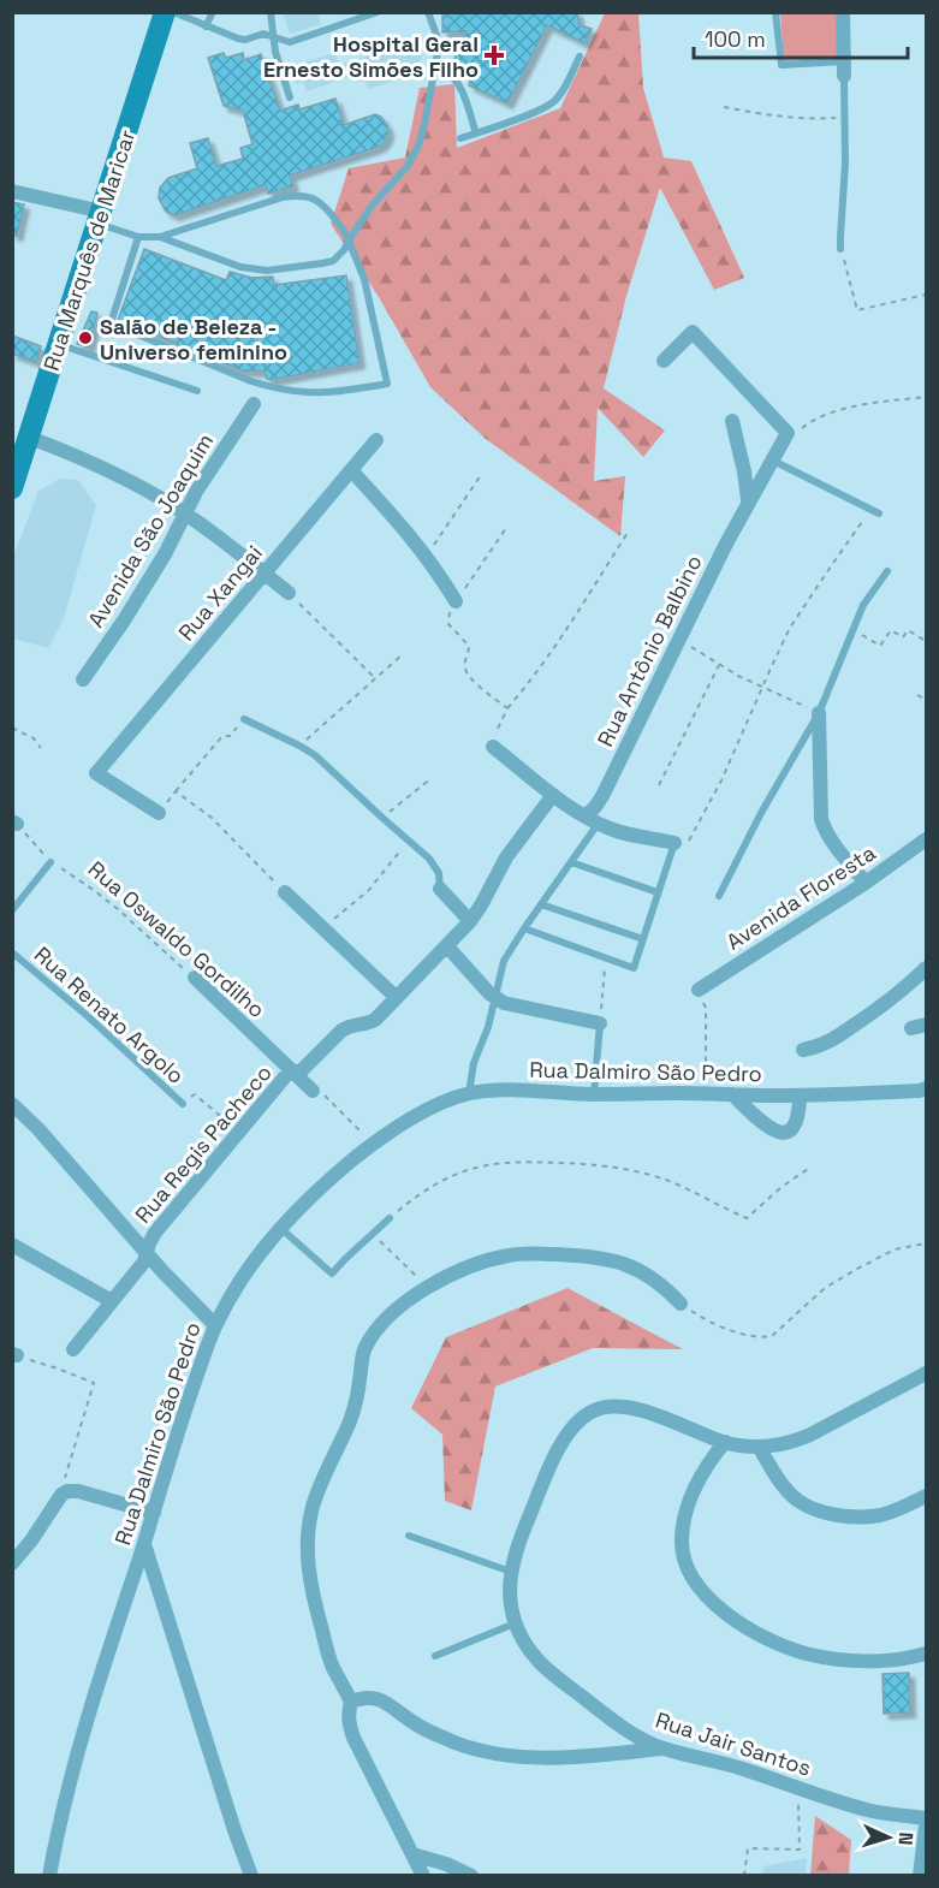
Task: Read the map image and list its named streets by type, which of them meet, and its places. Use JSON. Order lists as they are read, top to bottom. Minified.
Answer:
{"streets":{"main road":["Rua Marquês de Maricar"],"street":["Avenida São Joaquim","Rua Xangai","Rua Antônio Balbino","Avenida Floresta","Rua Oswaldo Gordilho","Rua Dalmiro São Pedro","Rua Regis Pacheco","Rua Jair Santos"],"lane":["Rua Renato Argolo"]},"crossings":[["Rua Oswaldo Gordilho","Rua Regis Pacheco"]],"places":{"health":["Hospital Geral Ernesto Simões Filho"],"other":["Salão de Beleza - Universo feminino"]},"scale_bar":"100 m","north":"right"}
